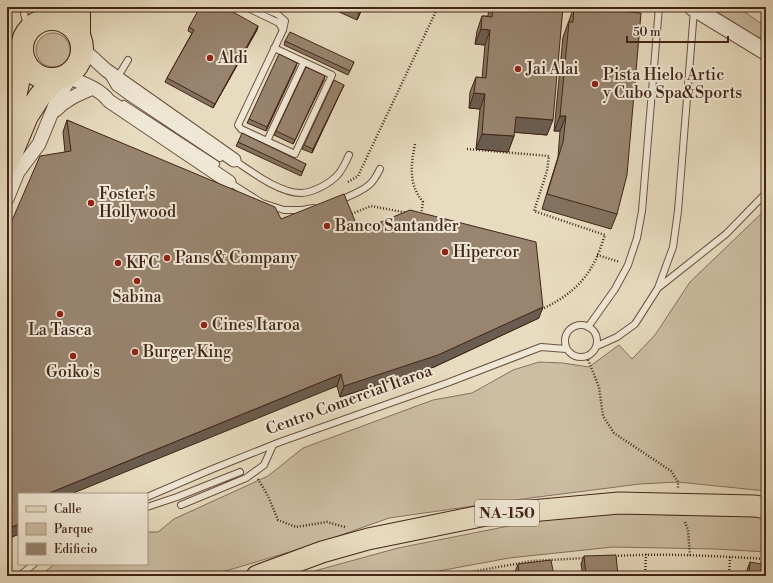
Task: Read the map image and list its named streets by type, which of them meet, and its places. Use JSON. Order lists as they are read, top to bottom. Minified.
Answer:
{"streets":{"main road":["NA-150"],"lane":["Centro Comercial Itaroa"]},"places":["Aldi","Jai Alai","Pista Hielo Artic y Cubo Spa&Sports","Foster's Hollywood","Banco Santander","Hipercor","Pans & Company","KFC","Sabina","La Tasca","Cines Itaroa","Burger King","Goiko's"],"legend":["Calle","Parque","Edificio"],"scale_bar":"50 m"}
